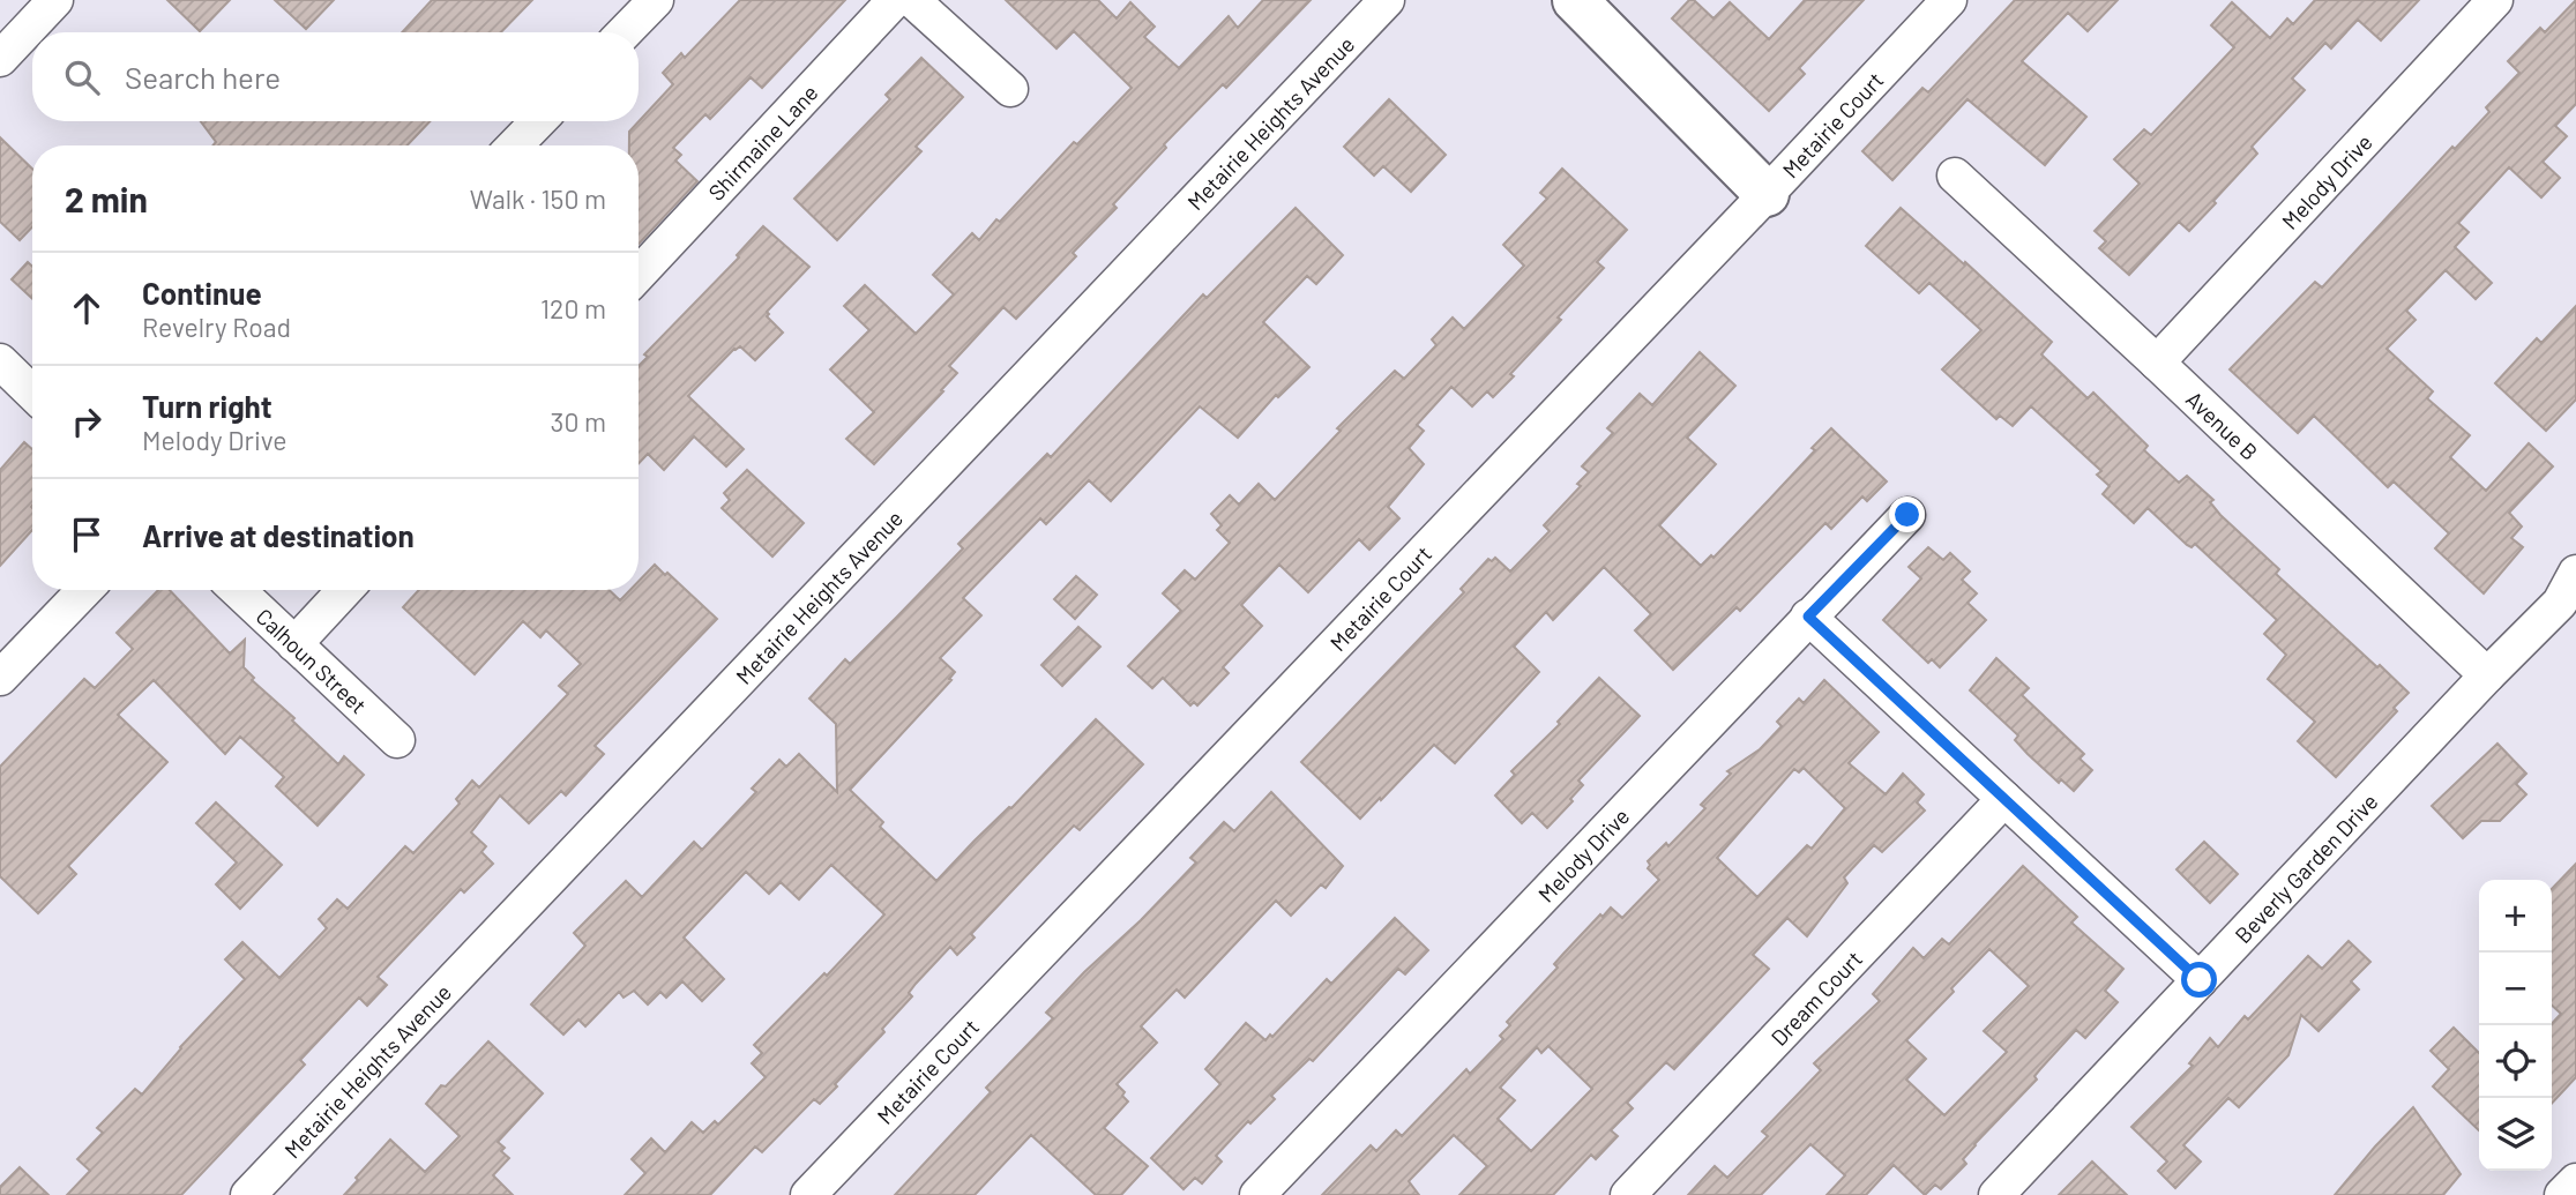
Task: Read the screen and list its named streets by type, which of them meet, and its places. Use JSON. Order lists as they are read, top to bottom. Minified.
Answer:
{"streets":{"street":["Metairie Heights Avenue","Metairie Court","Shirmaine Lane","Melody Drive","Avenue B","Calhoun Street","Beverly Garden Drive","Dream Court"]},"crossings":[["Melody Drive","Avenue B"],["Avenue B","Beverly Garden Drive"]],"page":{"search":"Search here","heading":["2 min","Walk · 150 m"],"list":[["Continue","Revelry Road","120 m"],["Turn right","Melody Drive","30 m"],"Arrive at destination"],"map_buttons":["+","−"]}}
